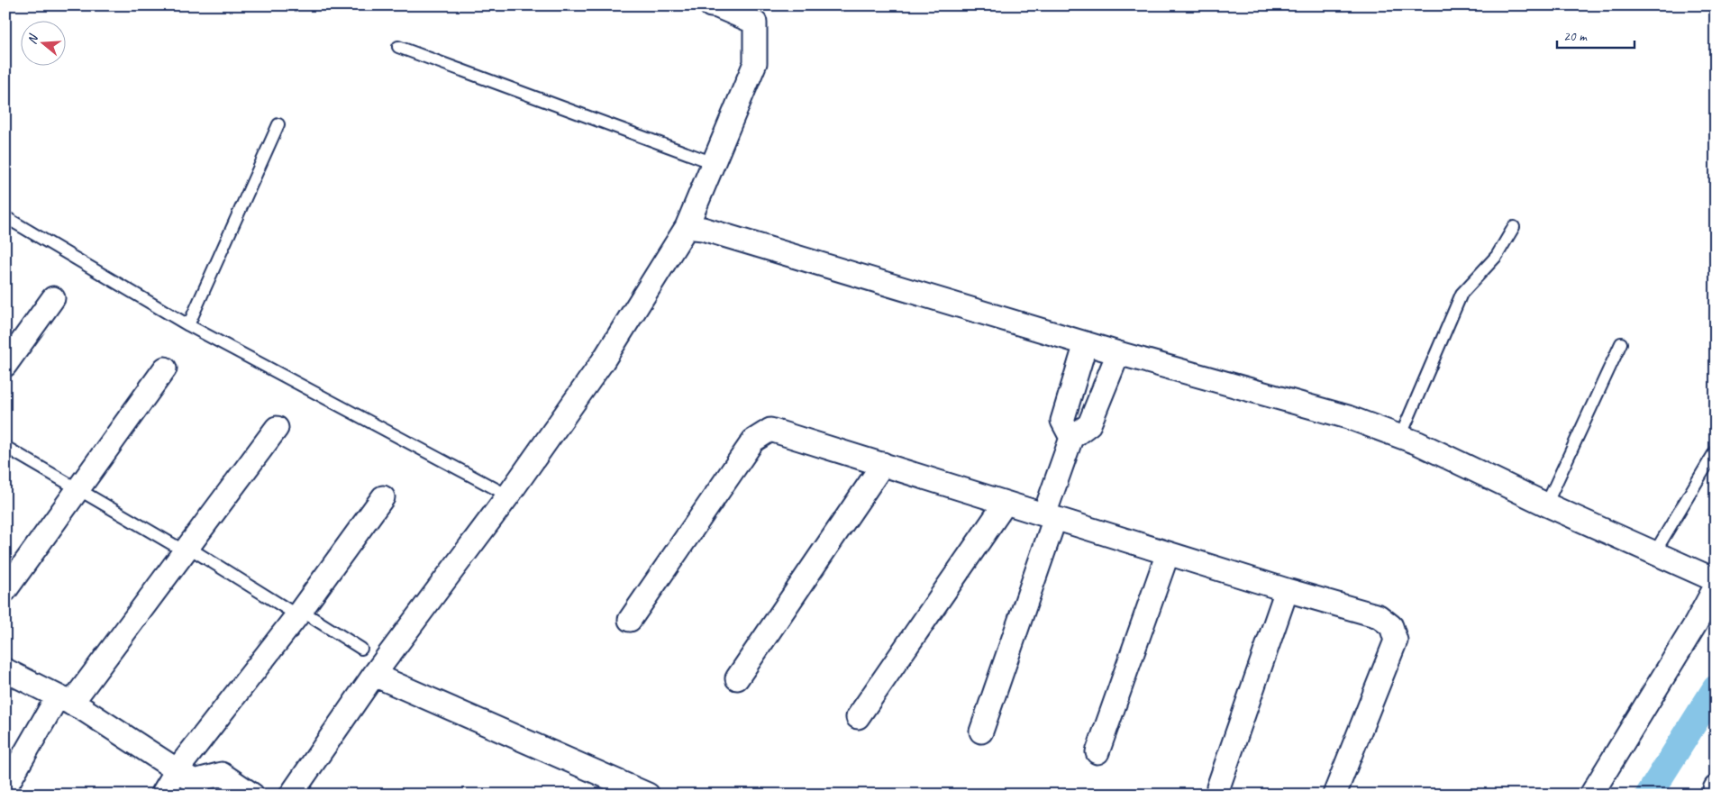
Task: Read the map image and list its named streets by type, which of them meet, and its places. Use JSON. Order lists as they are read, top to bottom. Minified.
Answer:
{"scale_bar":"20 m","north":"left"}
